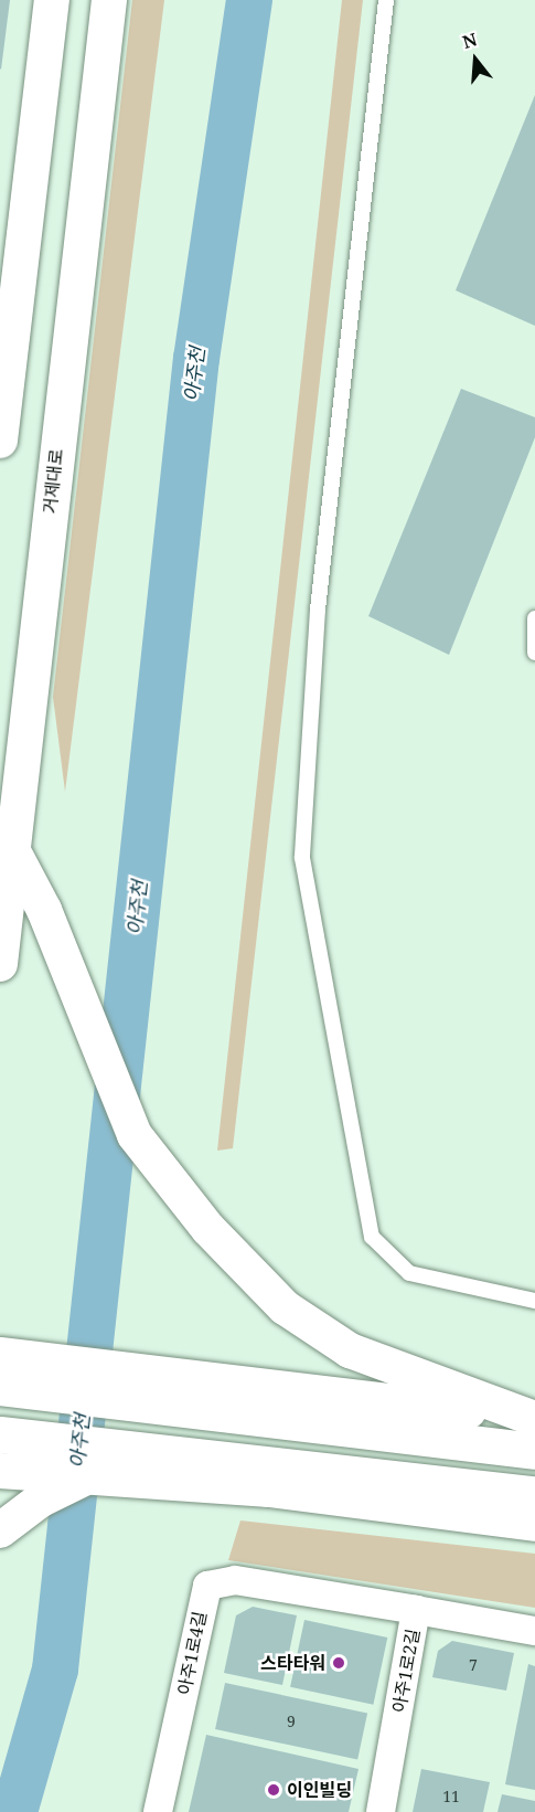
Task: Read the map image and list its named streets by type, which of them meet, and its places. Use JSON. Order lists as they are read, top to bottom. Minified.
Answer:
{"streets":{"street":["거제대로","아주1로4길","아주1로2길"]},"crossings":[["아주1로4길","아주1로2길"]],"water":["아주천"],"places":["스타타워","이인빌딩"],"house_numbers":["7","9","11"],"north":"top"}
